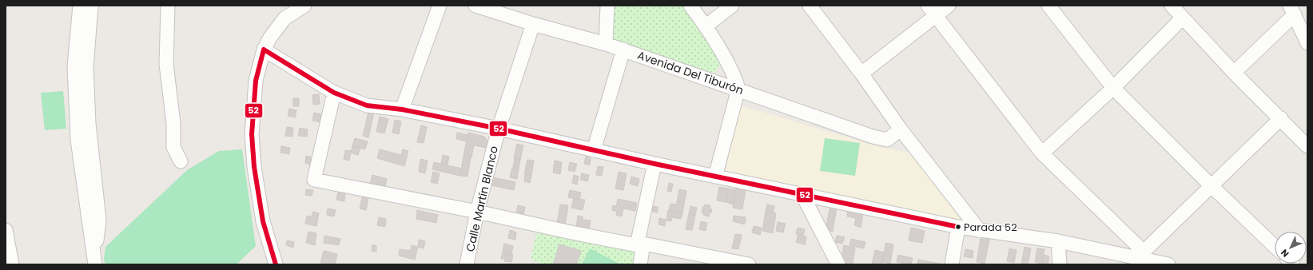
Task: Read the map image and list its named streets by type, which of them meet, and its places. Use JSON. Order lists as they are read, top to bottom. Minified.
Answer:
{"streets":{"street":["Avenida Del Tiburón","Calle Martín Blanco"]},"crossings":[["Avenida Del Tiburón","Calle Martín Blanco"]],"places":["Parada 52"],"lines":["transit line 52"],"north":"bottom left"}
